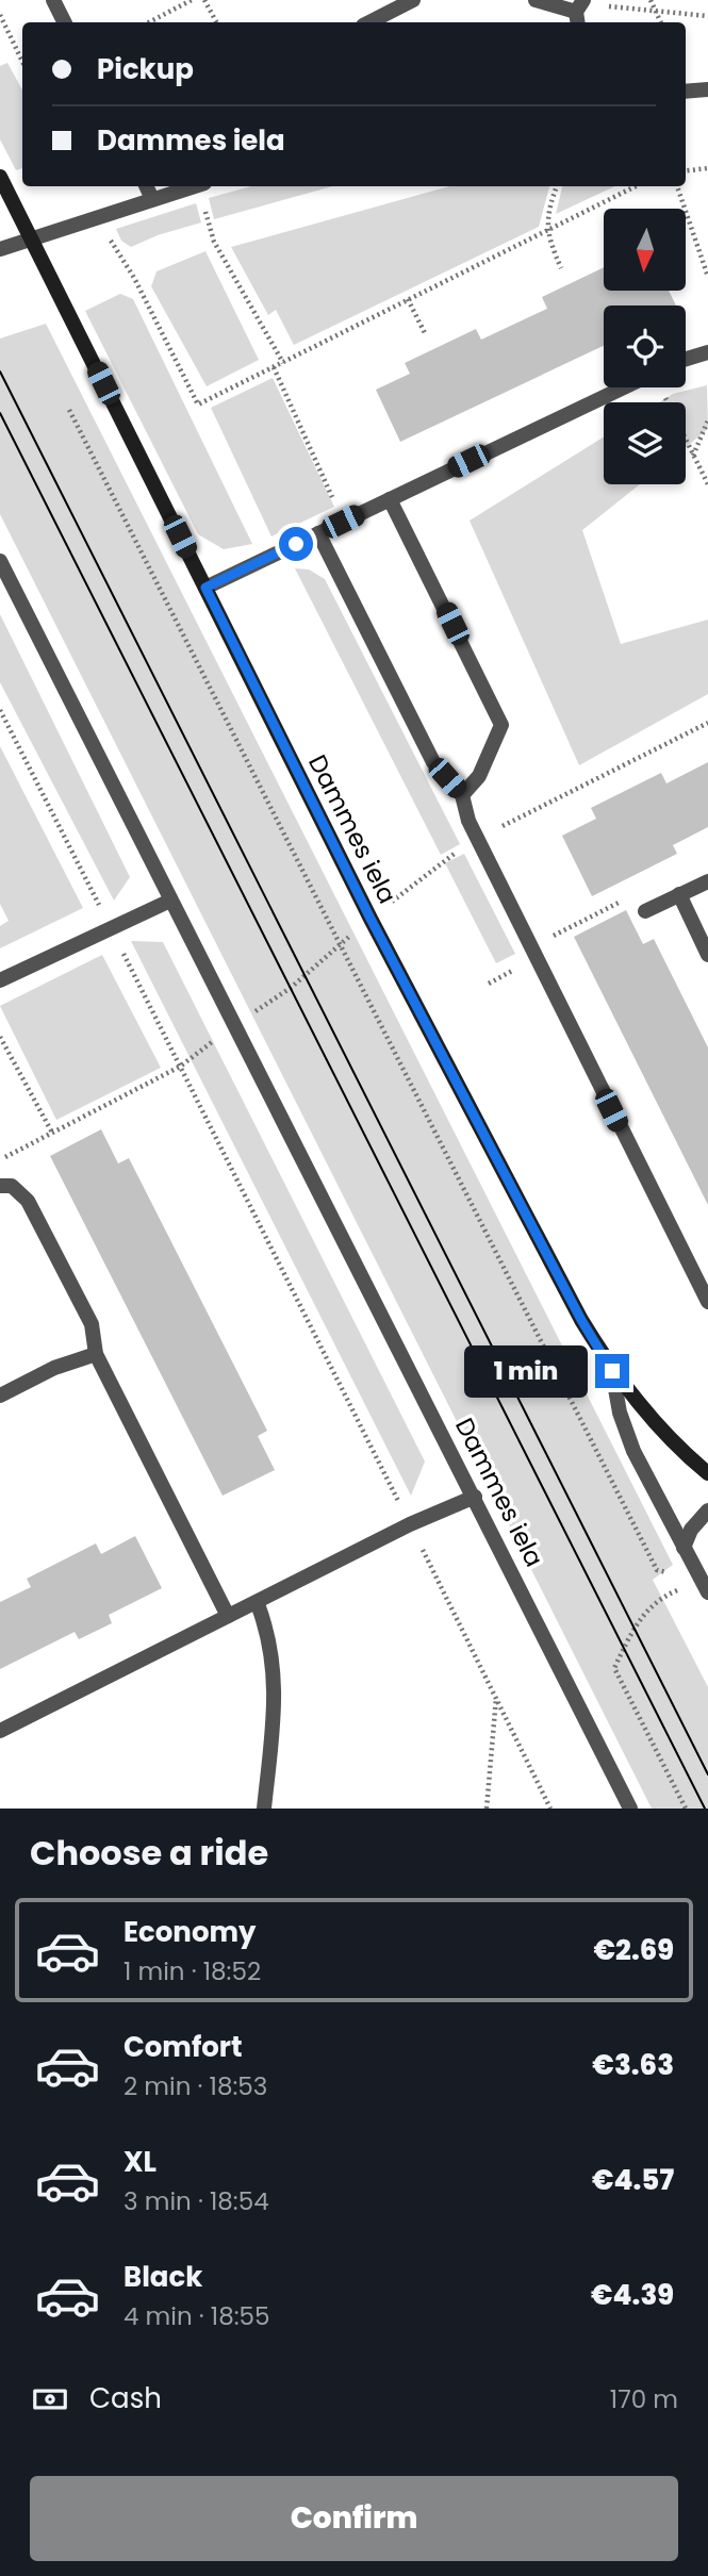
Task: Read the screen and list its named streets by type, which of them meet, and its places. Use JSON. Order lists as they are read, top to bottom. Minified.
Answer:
{"streets":{"street":["Dammes iela"]},"north":"bottom","page":{"banner":["Pickup","Dammes iela"],"bubble":"1 min","heading":"Choose a ride","list":[{"name":"Economy","note":"1 min · 18:52","value":"€2.69"},{"name":"Comfort","note":"2 min · 18:53","value":"€3.63"},{"name":"XL","note":"3 min · 18:54","value":"€4.57"},{"name":"Black","note":"4 min · 18:55","value":"€4.39"}],"pay":["Cash","170 m"],"buttons":"Confirm"}}
